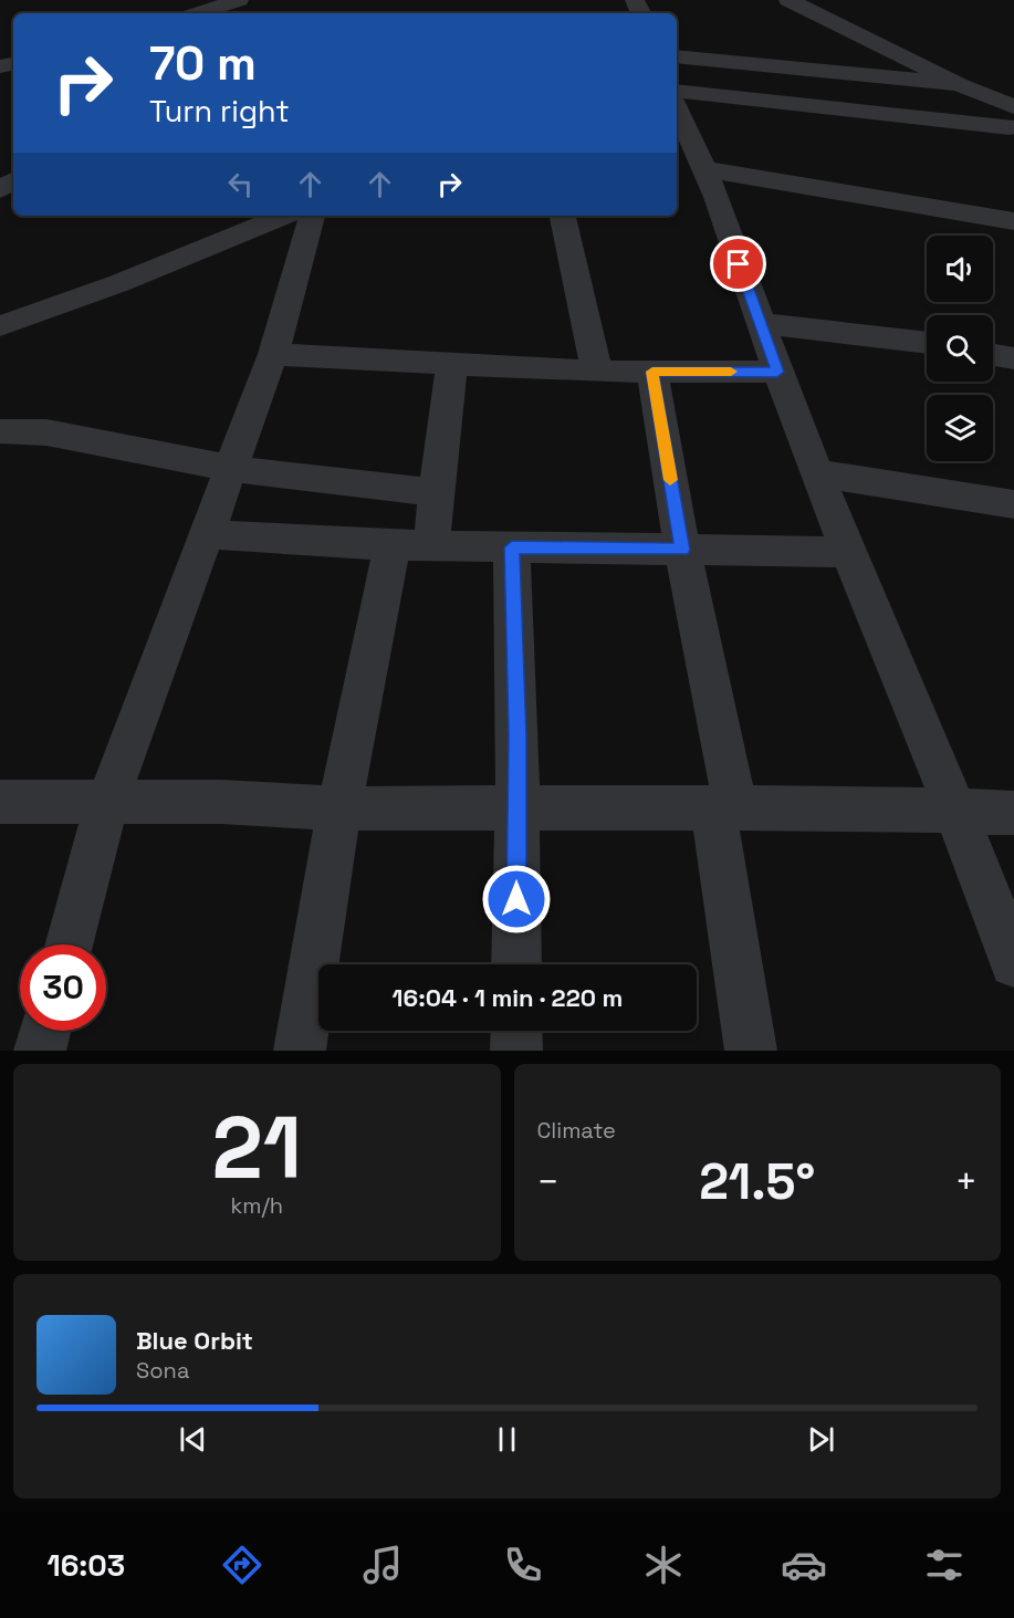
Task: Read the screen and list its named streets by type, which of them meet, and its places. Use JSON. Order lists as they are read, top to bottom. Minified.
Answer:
{"page":{"turn":["70 m","Turn right"],"limit":"30","trip":"16:04 · 1 min · 220 m","tile":[["21","km/h"],"Climate"],"heat":["−","21.5°","+"],"song":["Blue Orbit","Sona"],"tabs":"16:03"}}
